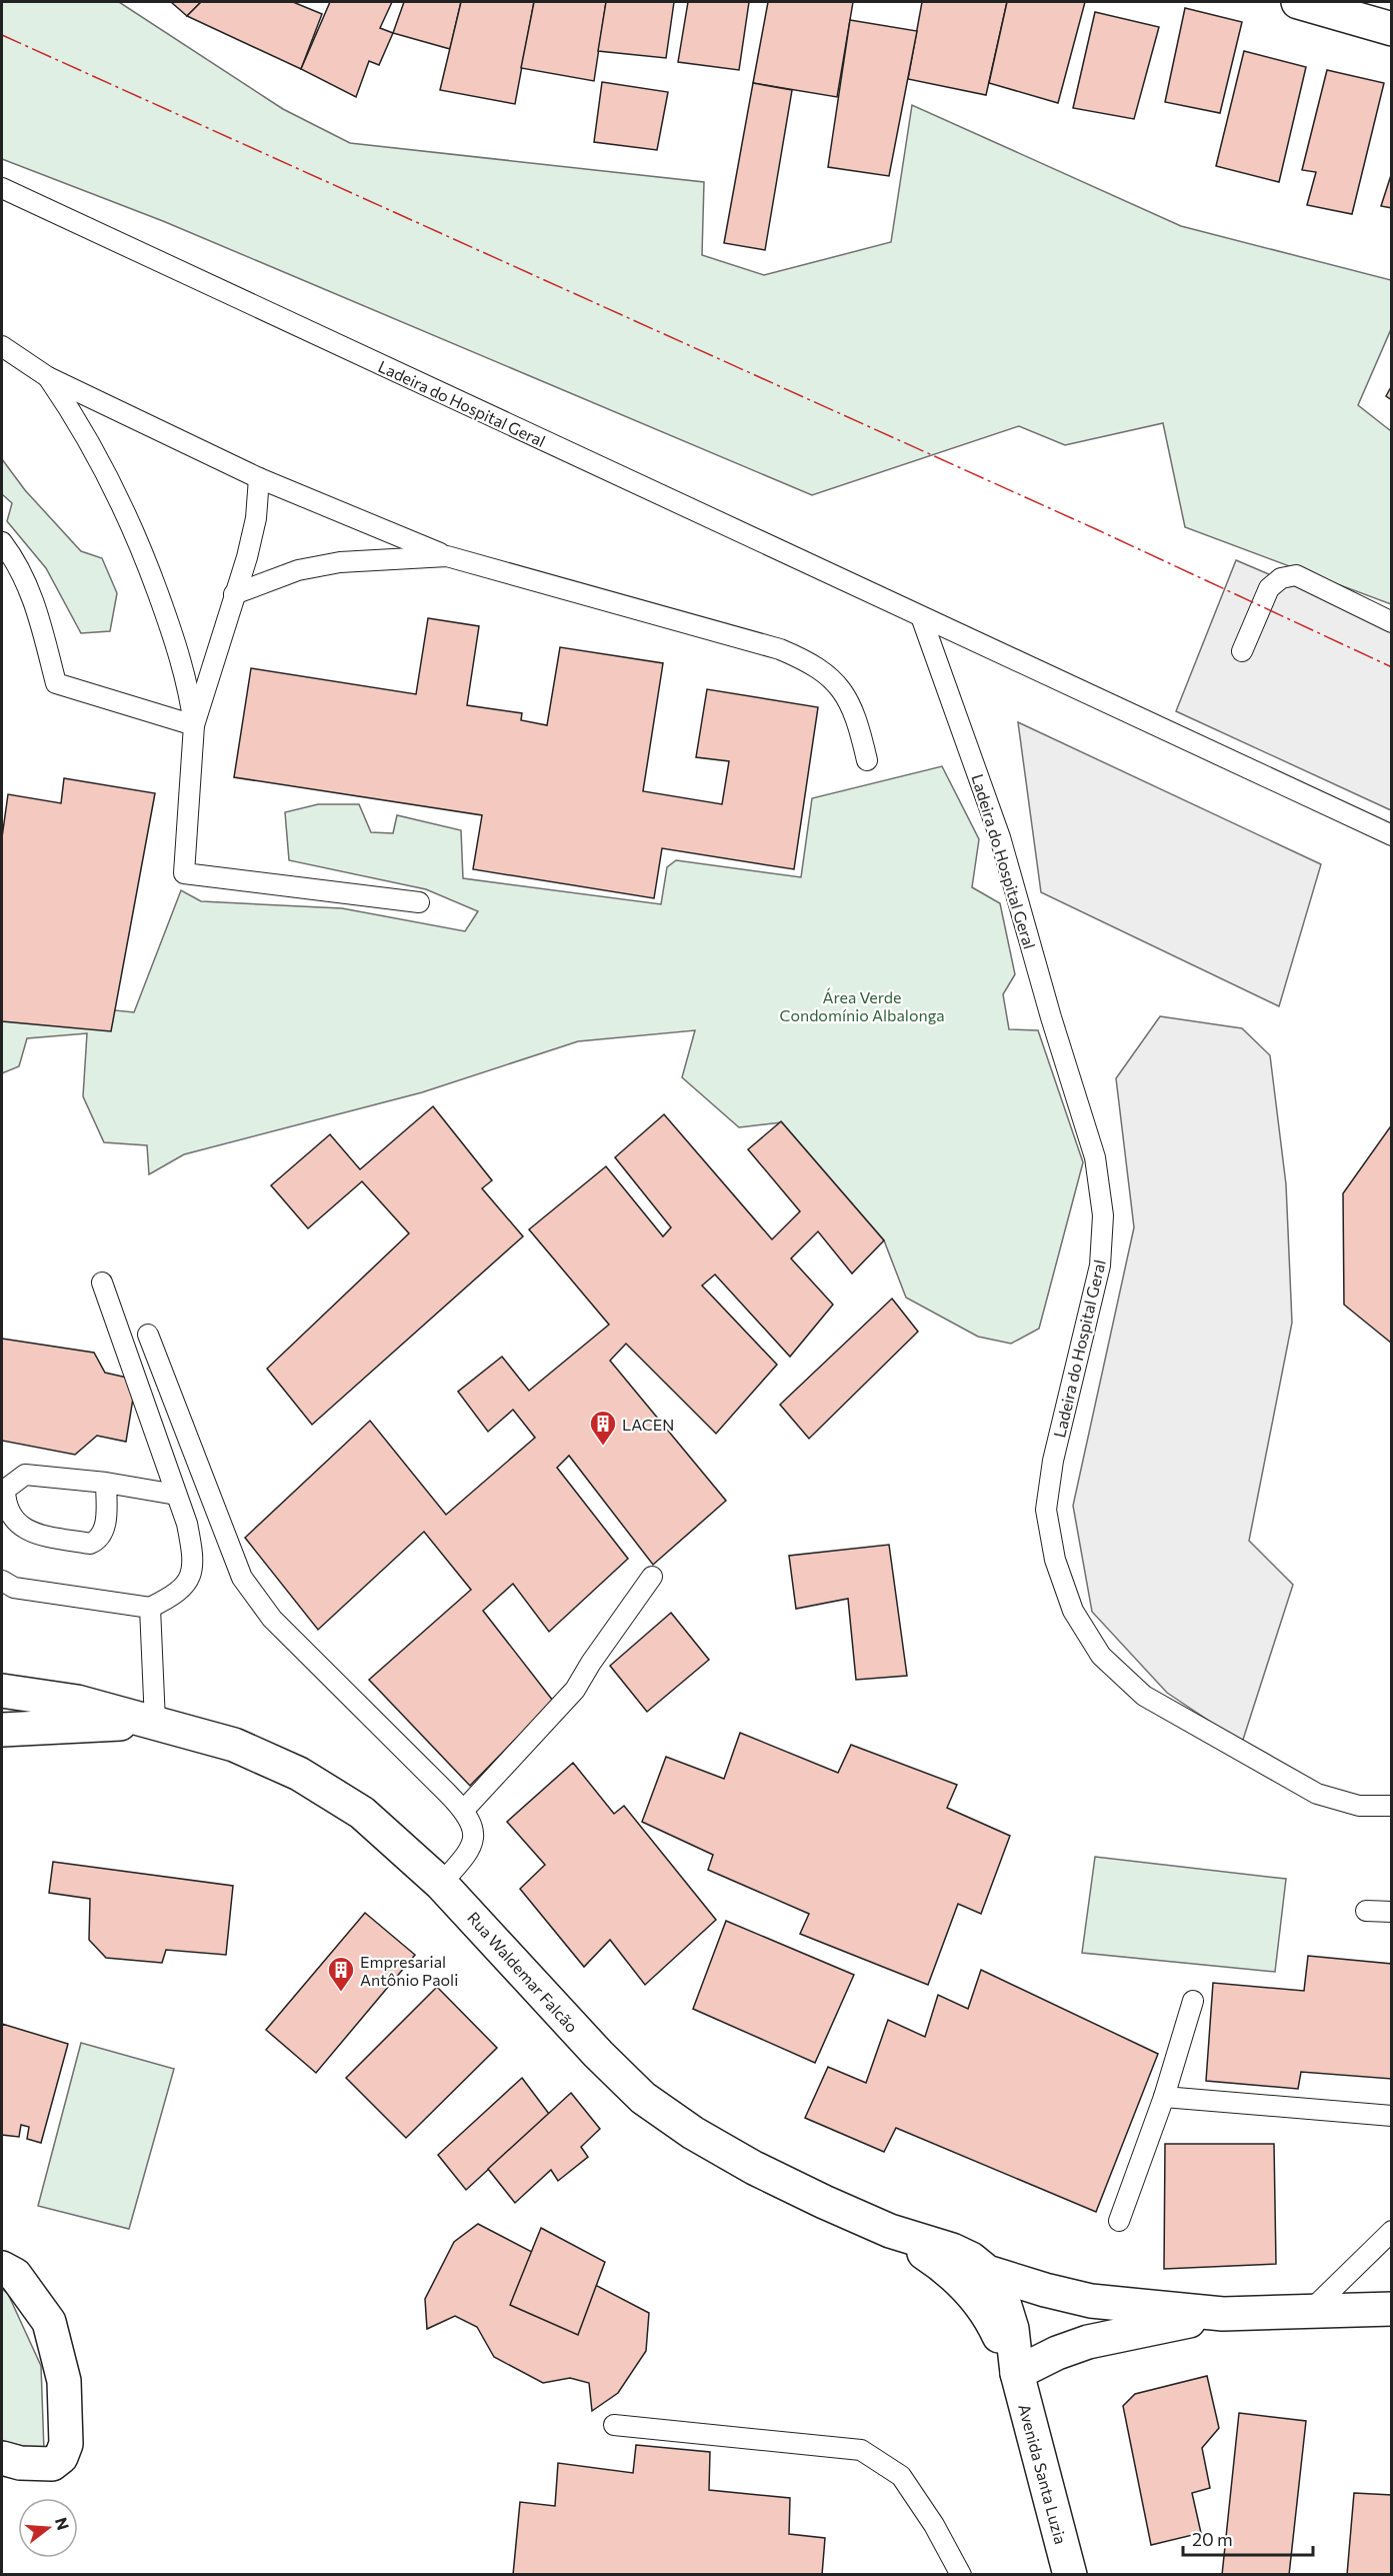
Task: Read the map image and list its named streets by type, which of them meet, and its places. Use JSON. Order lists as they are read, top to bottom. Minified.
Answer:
{"streets":{"street":["Rua Waldemar Falcão","Avenida Santa Luzia"],"lane":["Ladeira do Hospital Geral"]},"crossings":[["Rua Waldemar Falcão","Avenida Santa Luzia"]],"parks":["Área Verde Condomínio Albalonga"],"places":{"building":["LACEN","Empresarial Antônio Paoli"]},"scale_bar":"20 m","north":"right"}
